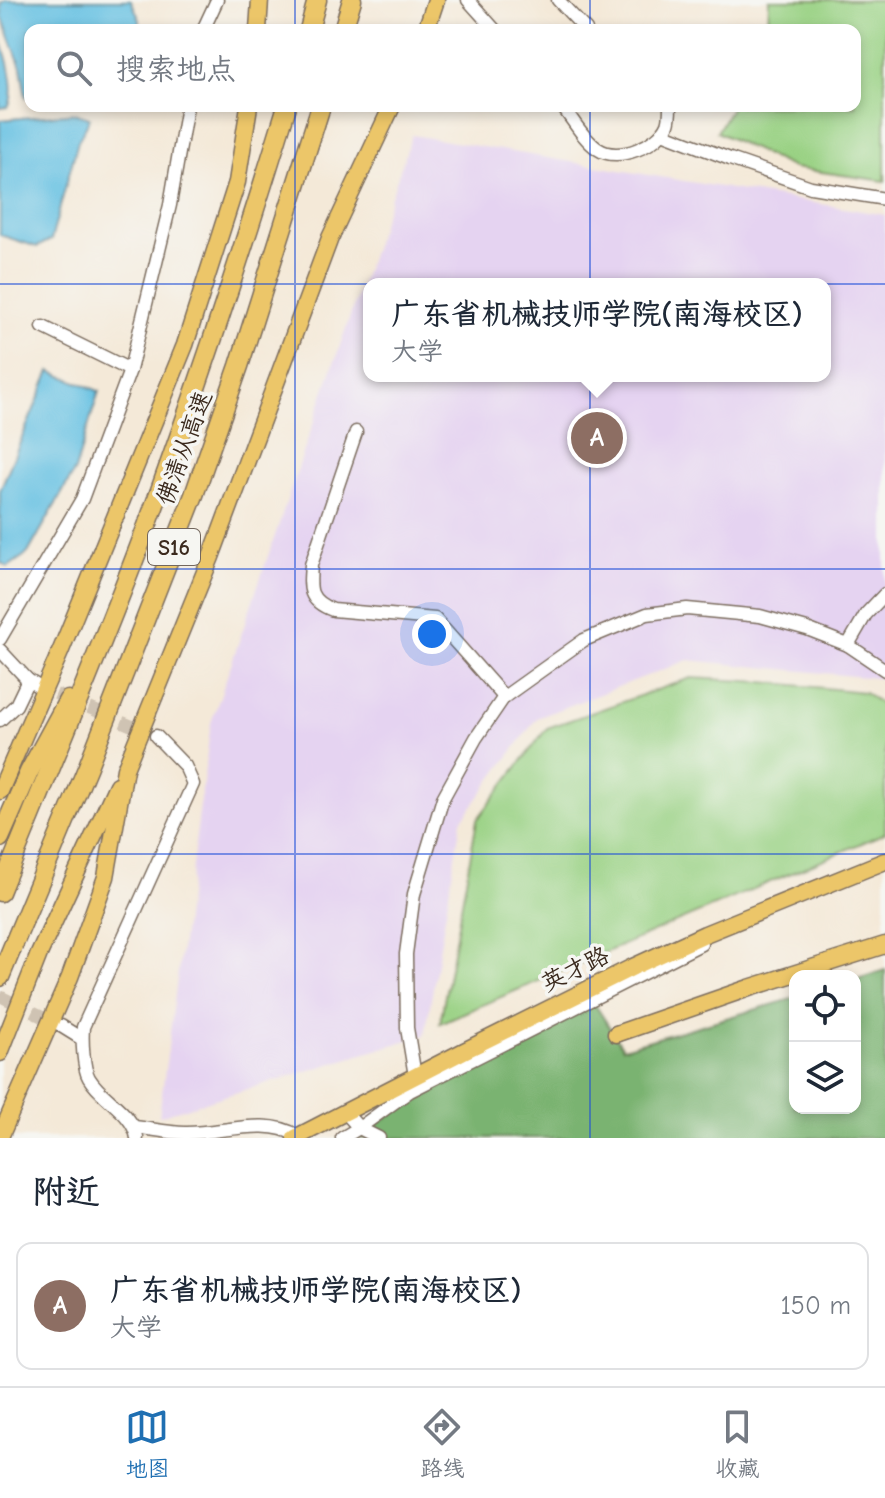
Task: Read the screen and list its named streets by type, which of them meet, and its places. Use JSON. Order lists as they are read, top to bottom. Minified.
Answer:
{"streets":{"highway":["佛清从高速","S16"],"main road":["英才路"]},"page":{"search":"搜索地点","popup":["广东省机械技师学院(南海校区)","大学"],"pins":"A","heading":"附近","list":[{"mark":"A","name":"广东省机械技师学院(南海校区)","note":"大学","value":"150 m"}],"nav":["地图","路线","收藏"]}}
